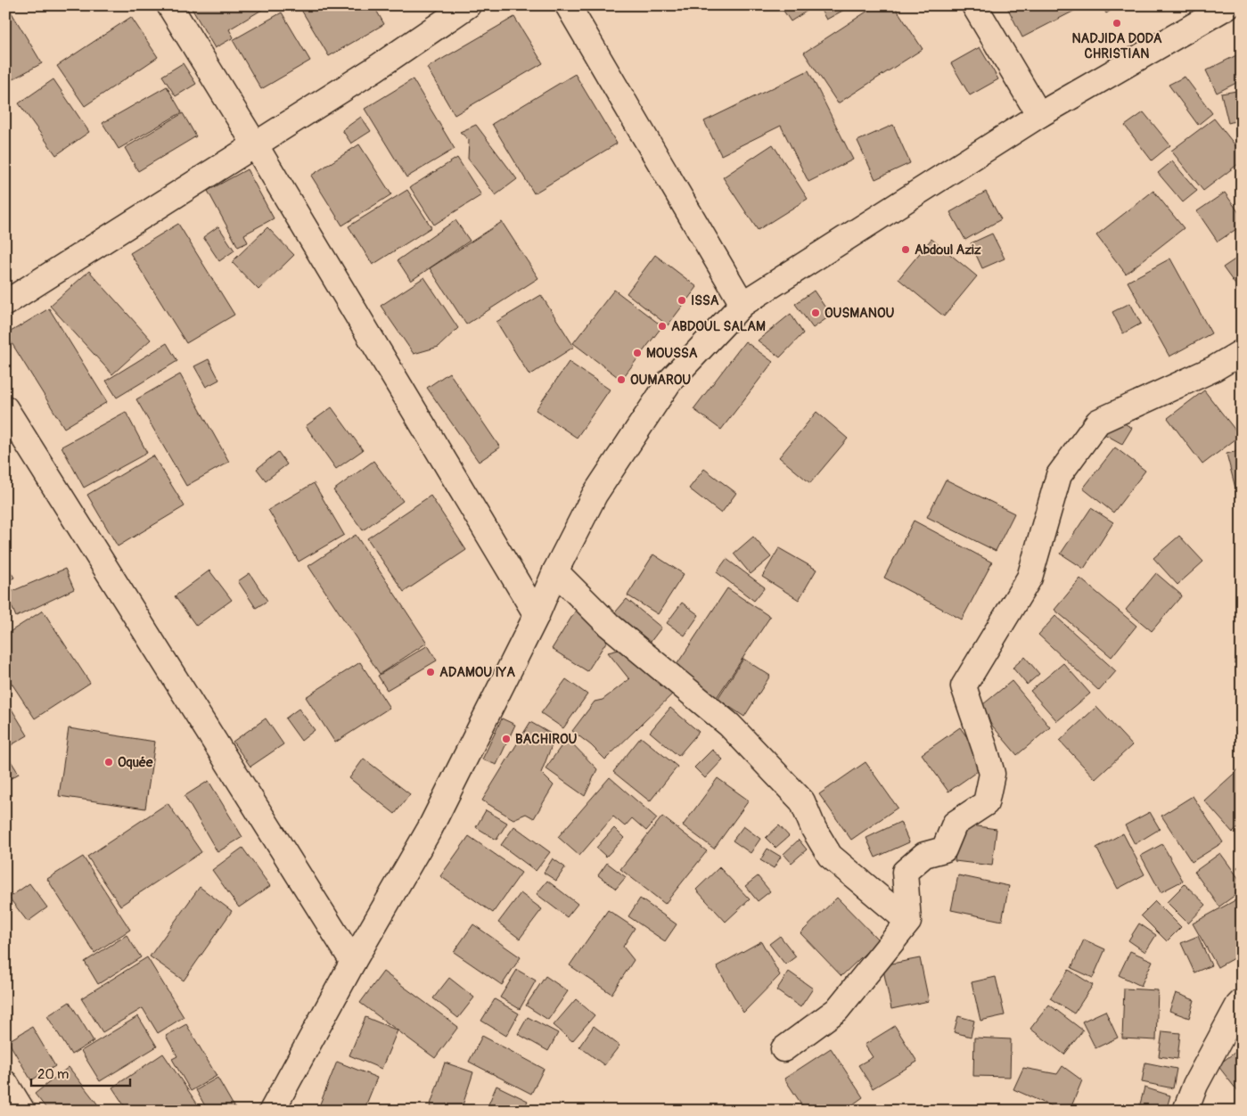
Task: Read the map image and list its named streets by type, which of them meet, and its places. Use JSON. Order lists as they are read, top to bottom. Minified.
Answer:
{"places":["NADJIDA DODA CHRISTIAN","Abdoul Aziz","ISSA","OUSMANOU","ABDOUL SALAM","MOUSSA","OUMAROU","ADAMOU IYA","BACHIROU","Oquée"],"scale_bar":"20 m"}
